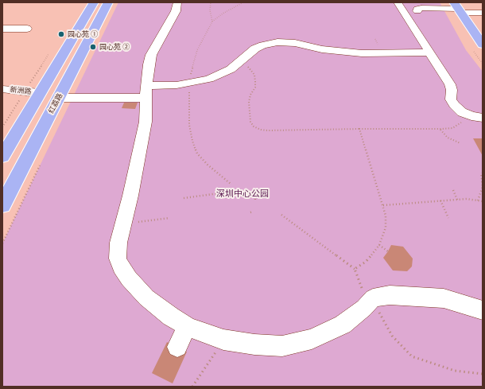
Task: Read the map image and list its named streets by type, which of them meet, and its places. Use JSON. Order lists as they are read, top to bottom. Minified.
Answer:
{"streets":{"main road":["红荔路"],"lane":["新洲路"]},"parks":["深圳中心公园"],"places":["园心苑 ①","园心苑 ②"]}
